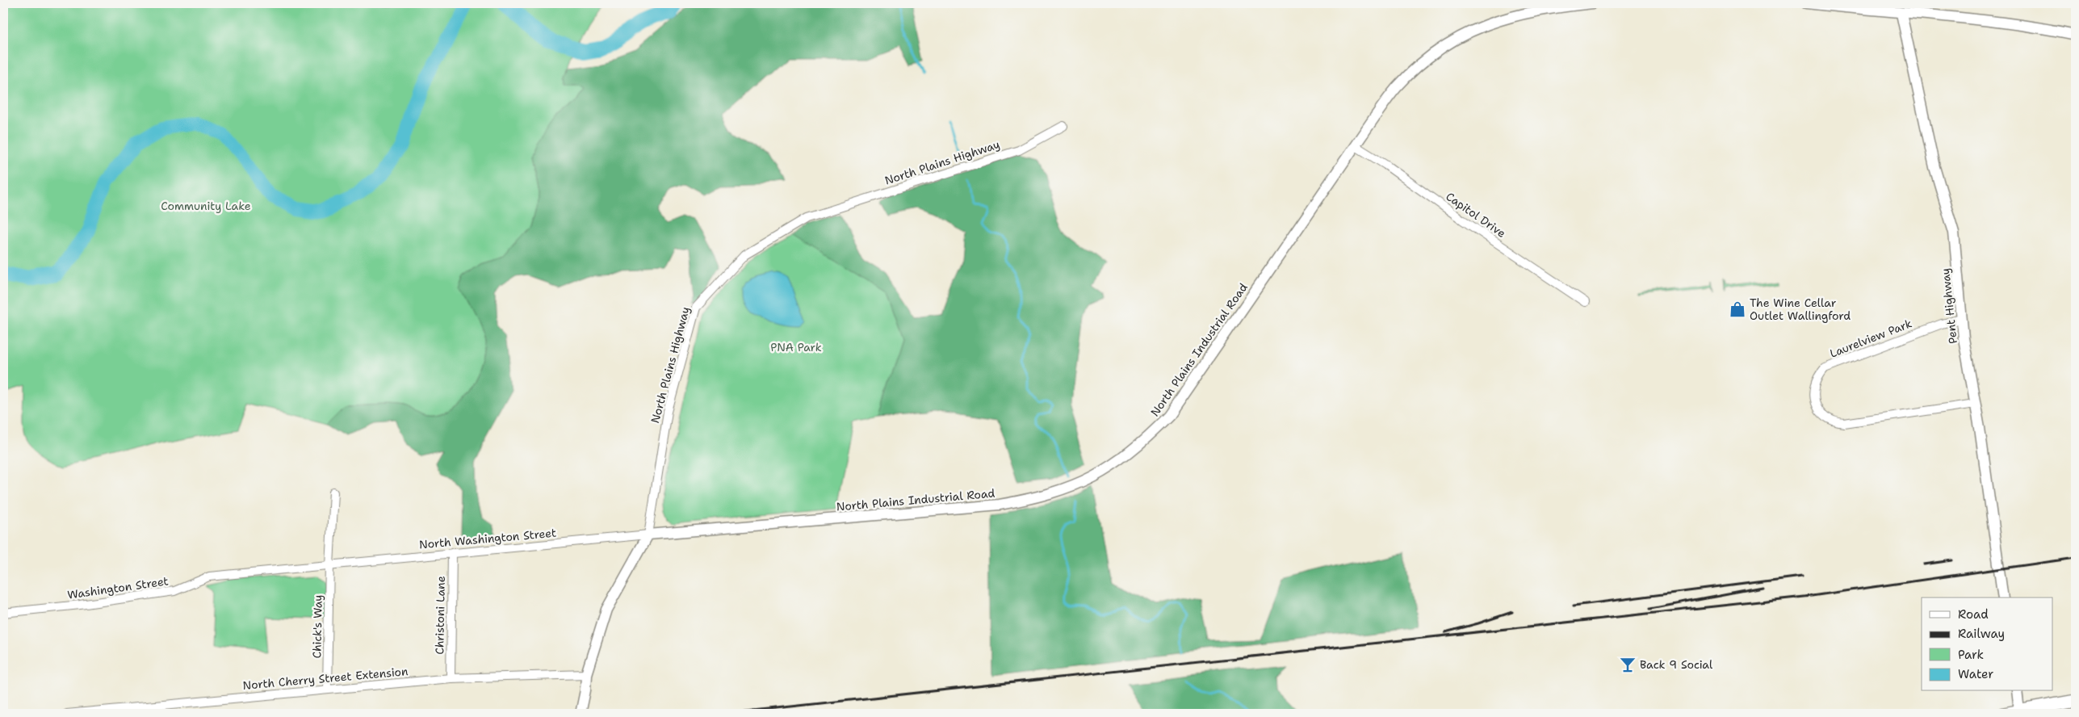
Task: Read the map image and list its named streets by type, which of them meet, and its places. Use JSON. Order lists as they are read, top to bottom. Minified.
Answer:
{"streets":{"street":["North Plains Highway","Capitol Drive","Pent Highway","Laurelview Park","North Plains Industrial Road","North Washington Street","Washington Street","Christoni Lane","Chick's Way","North Cherry Street Extension"]},"crossings":[["North Plains Highway","North Plains Industrial Road"],["North Plains Highway","North Washington Street"],["North Plains Highway","North Cherry Street Extension"],["Capitol Drive","North Plains Industrial Road"],["Pent Highway","Laurelview Park"],["North Plains Industrial Road","North Washington Street"],["North Washington Street","Washington Street"],["North Washington Street","Christoni Lane"],["North Washington Street","Chick's Way"],["Washington Street","Chick's Way"],["Christoni Lane","North Cherry Street Extension"],["Chick's Way","North Cherry Street Extension"]],"parks":["Community Lake","PNA Park"],"places":{"shop":["The Wine Cellar Outlet Wallingford"],"bar":["Back 9 Social"]},"legend":["Road","Railway","Park","Water"]}
